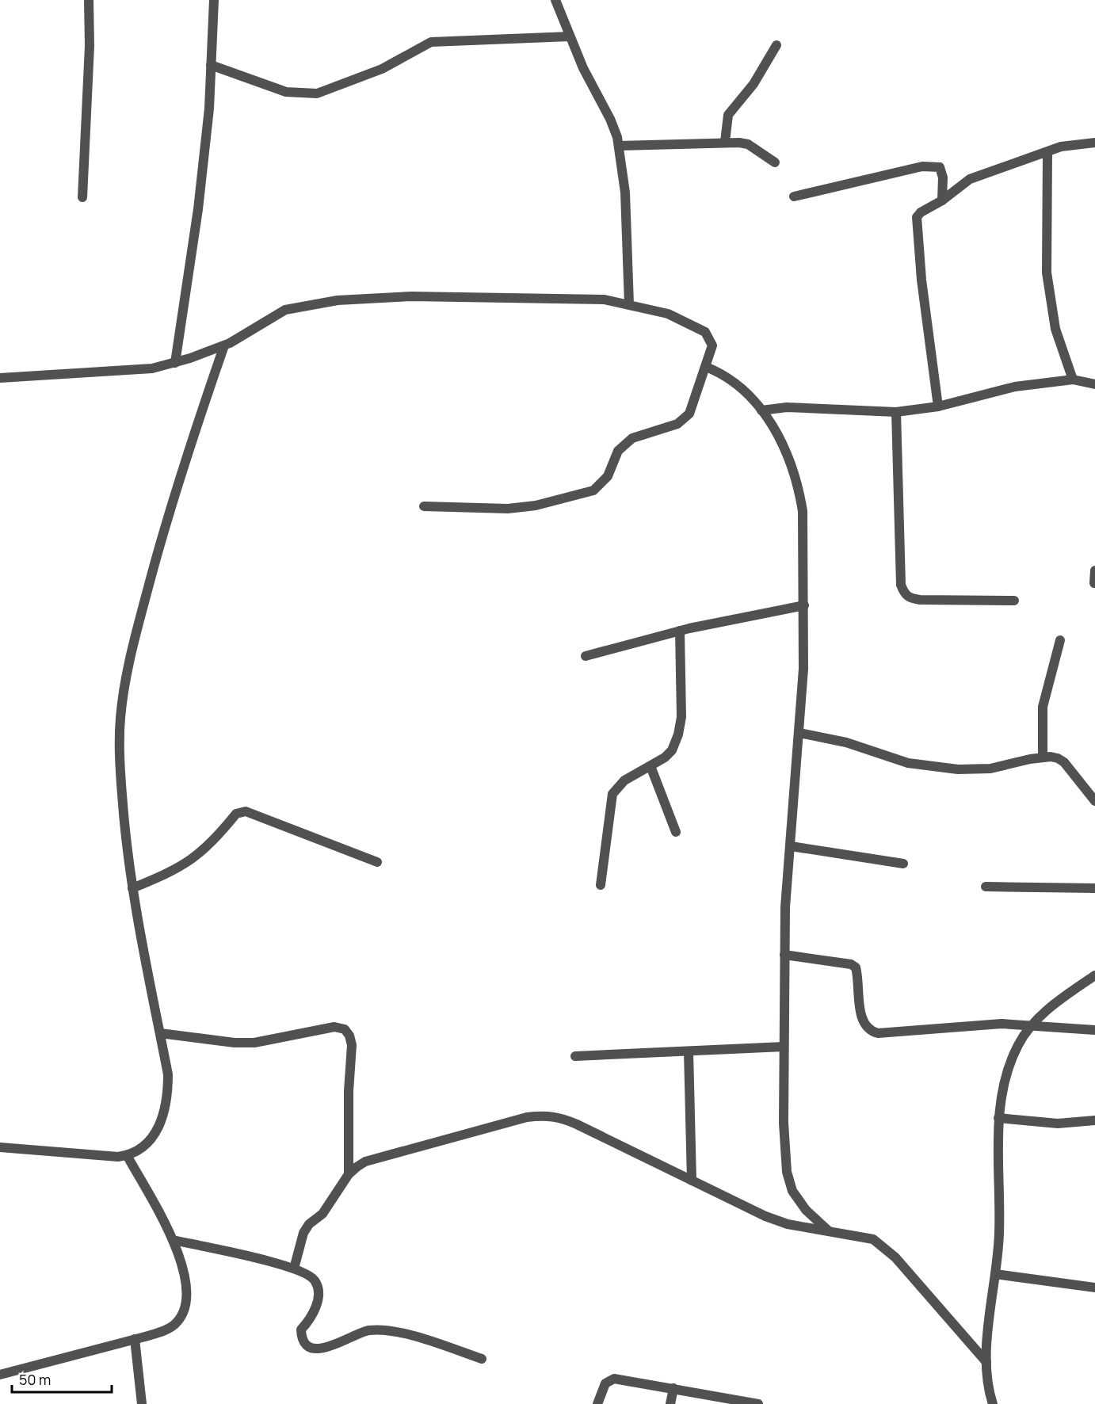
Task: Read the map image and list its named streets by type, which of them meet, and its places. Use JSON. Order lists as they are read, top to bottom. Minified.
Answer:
{"scale_bar":"50 m"}
